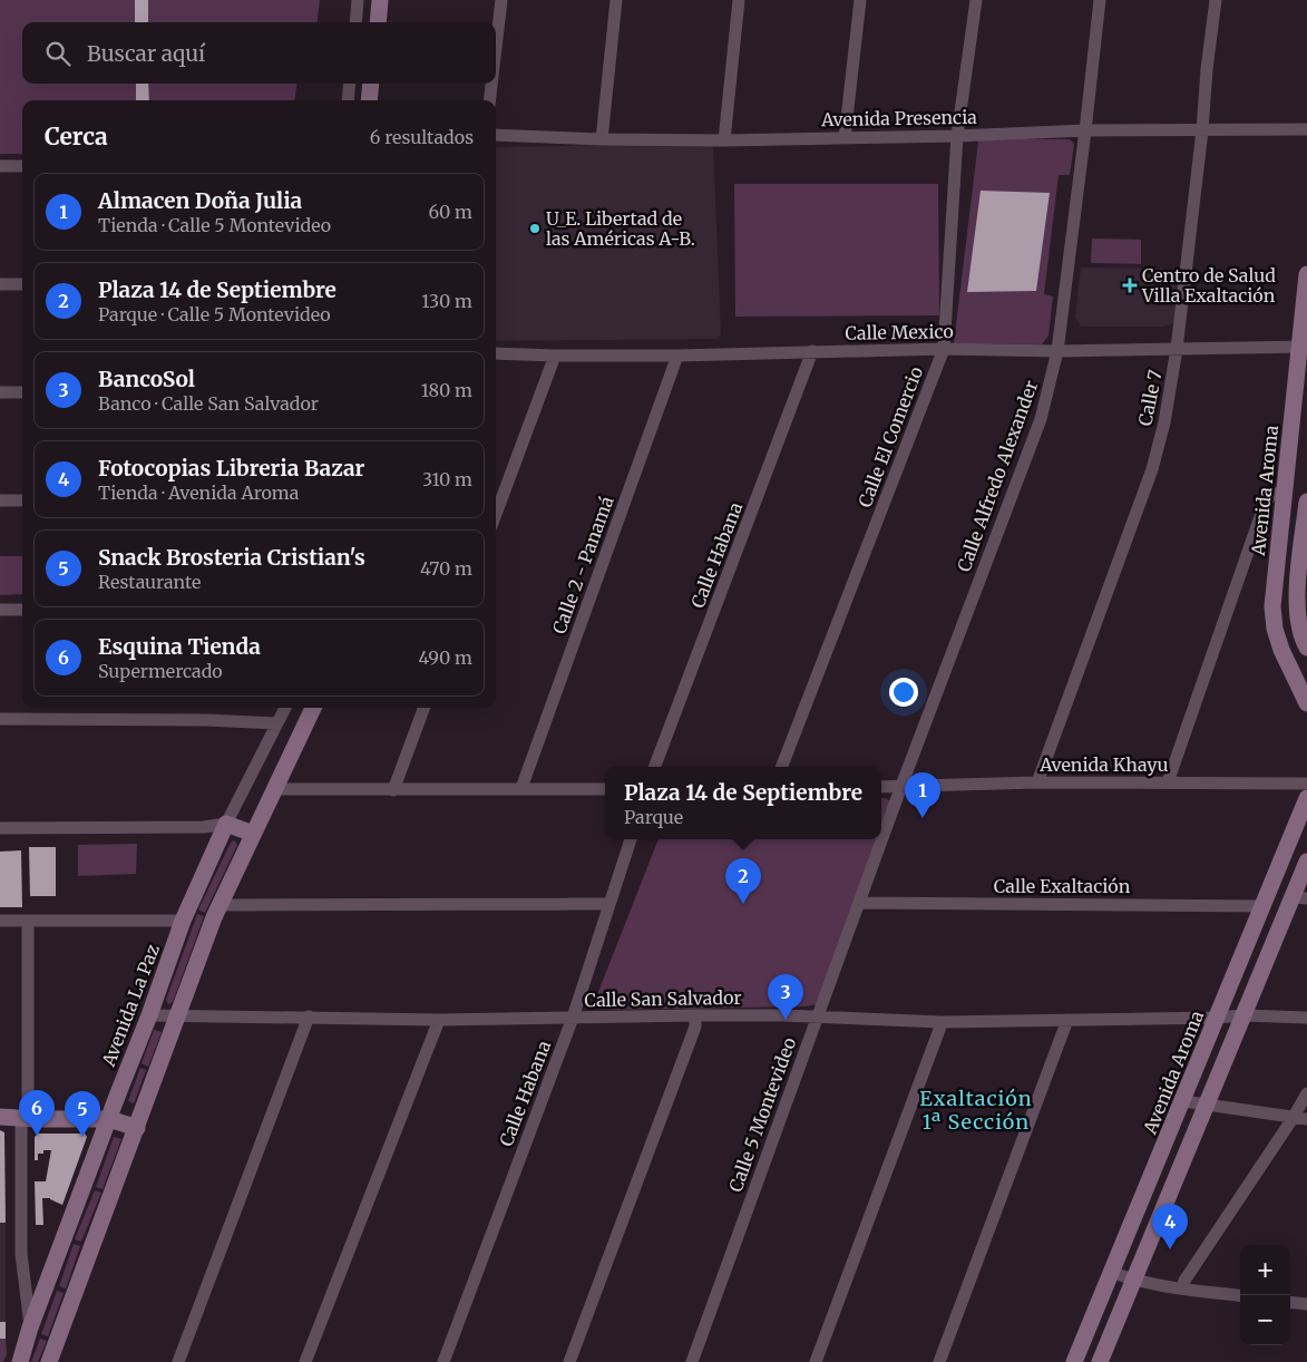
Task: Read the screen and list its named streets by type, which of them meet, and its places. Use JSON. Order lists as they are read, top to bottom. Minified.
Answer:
{"streets":{"street":["Avenida Presencia","Calle Mexico","Calle 7","Calle El Comercio","Calle Alfredo Alexander","Avenida Aroma","Calle Habana","Calle 2 - Panamá","Avenida Khayu","Calle Exaltación","Calle San Salvador","Avenida La Paz","Calle 5 Montevideo"]},"crossings":[["Avenida Presencia","Calle 7"],["Avenida Presencia","Calle El Comercio"],["Avenida Presencia","Calle Alfredo Alexander"],["Calle Mexico","Calle 7"],["Calle Mexico","Calle El Comercio"],["Calle Mexico","Calle Alfredo Alexander"],["Calle Mexico","Avenida Aroma"],["Calle Mexico","Calle Habana"],["Calle Mexico","Calle 2 - Panamá"],["Calle 7","Avenida Khayu"],["Calle Alfredo Alexander","Avenida Khayu"],["Calle Alfredo Alexander","Calle 5 Montevideo"],["Avenida Aroma","Calle Exaltación"],["Avenida Aroma","Calle San Salvador"],["Calle Habana","Calle San Salvador"],["Avenida Khayu","Calle 5 Montevideo"],["Calle Exaltación","Calle 5 Montevideo"],["Calle San Salvador","Avenida La Paz"],["Calle San Salvador","Calle 5 Montevideo"]],"districts":["Exaltación 1ª Sección"],"places":{"other":["U_E. Libertad de las Américas A-B."],"health":["Centro de Salud Villa Exaltación"]},"page":{"search":"Buscar aquí","heading":["Cerca","6 resultados"],"list":[{"mark":"1","name":"Almacen Doña Julia","note":"Tienda · Calle 5 Montevideo","value":"60 m"},{"mark":"2","name":"Plaza 14 de Septiembre","note":"Parque · Calle 5 Montevideo","value":"130 m"},{"mark":"3","name":"BancoSol","note":"Banco · Calle San Salvador","value":"180 m"},{"mark":"4","name":"Fotocopias Libreria Bazar","note":"Tienda · Avenida Aroma","value":"310 m"},{"mark":"5","name":"Snack Brosteria Cristian's","note":"Restaurante","value":"470 m"},{"mark":"6","name":"Esquina Tienda","note":"Supermercado","value":"490 m"}],"popup":["Plaza 14 de Septiembre","Parque"],"pins":["1","2","3","6","5","4"],"map_buttons":["+","−"]}}
